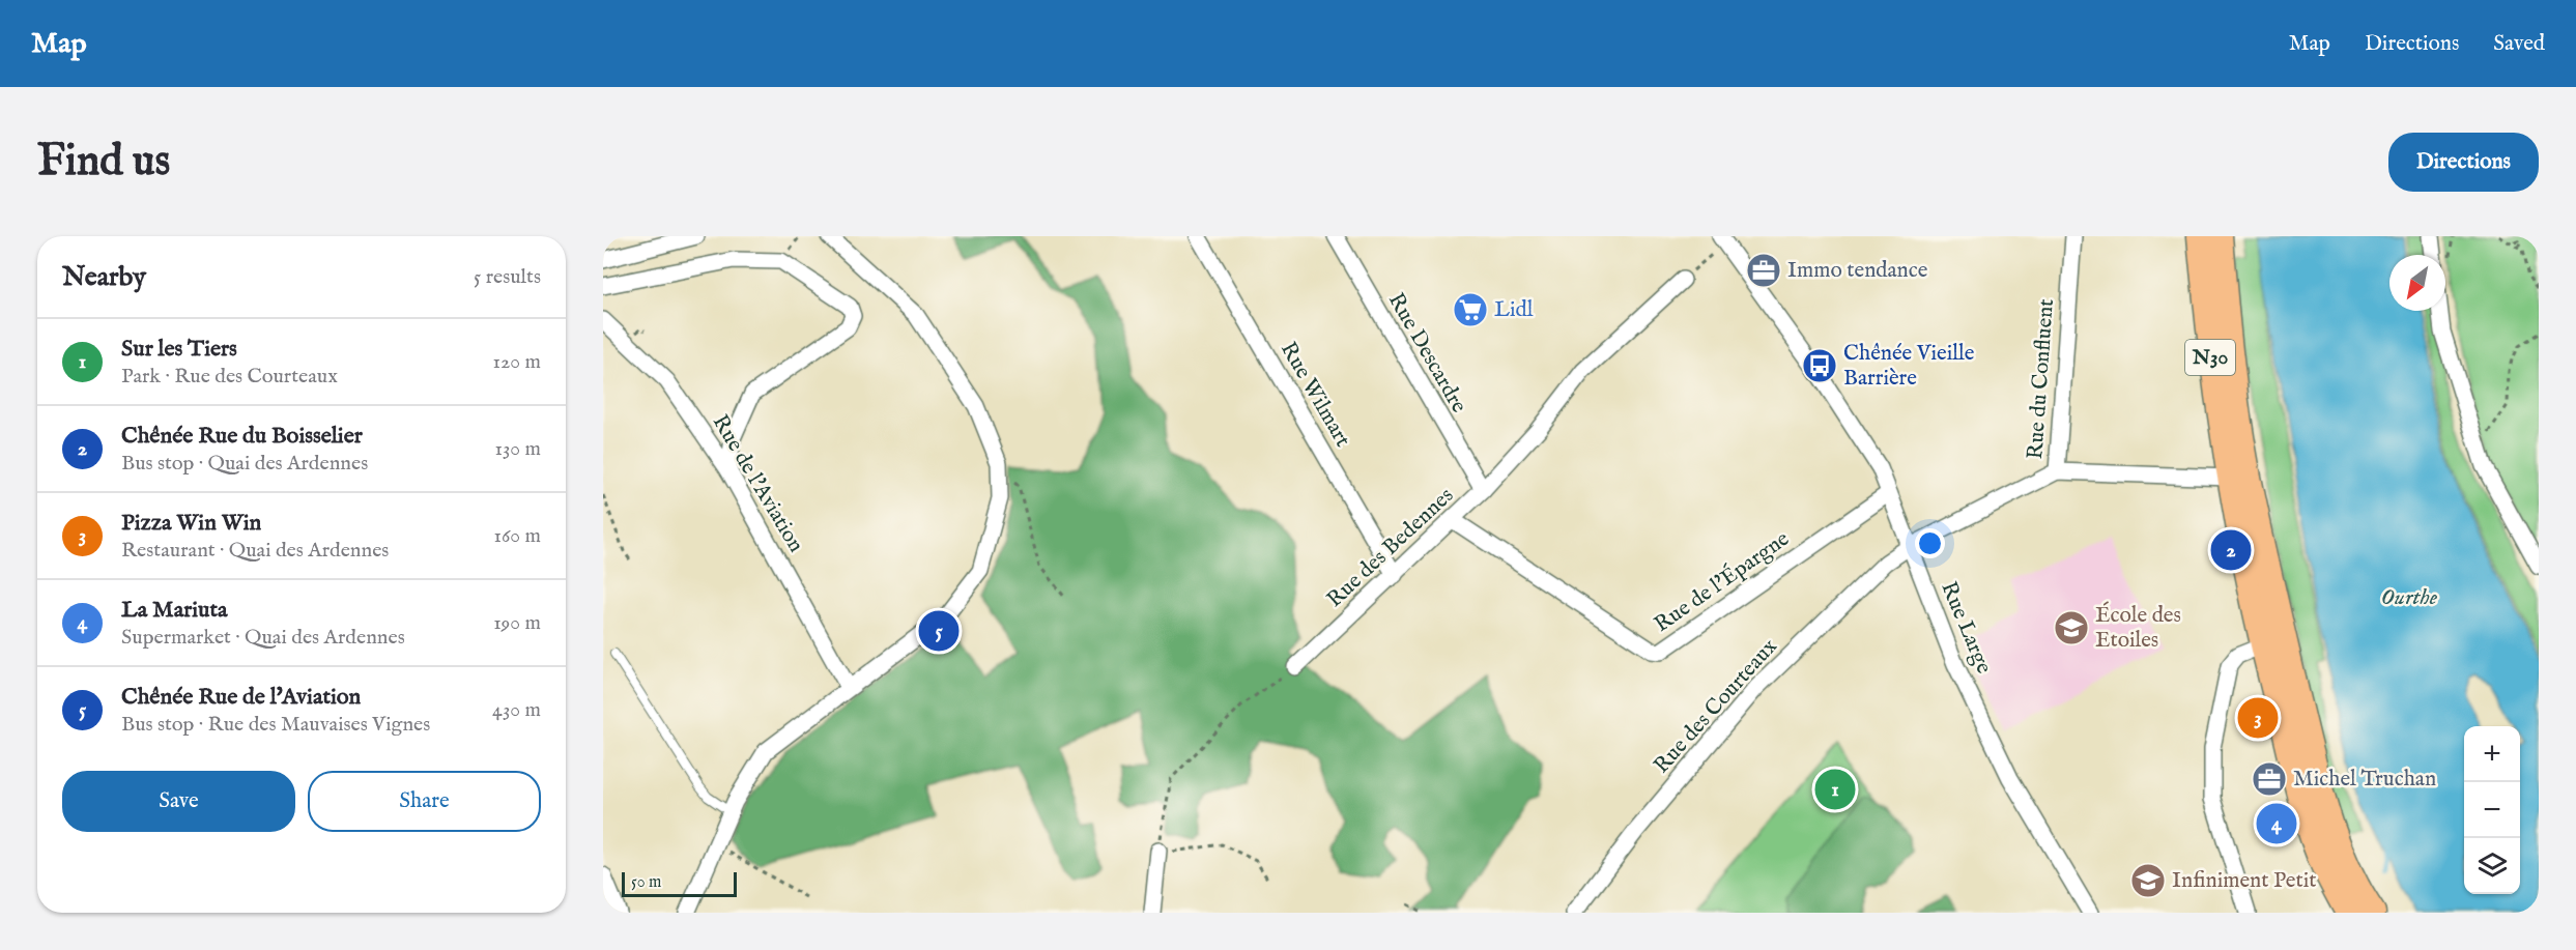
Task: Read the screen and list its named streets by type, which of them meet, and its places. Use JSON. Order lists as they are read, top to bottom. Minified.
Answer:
{"streets":{"main road":["N30"],"street":["Rue Descardre","Rue du Confluent","Rue Wilmart","Rue de l'Aviation","Rue des Bedennes","Rue de l'Épargne","Rue Large","Rue des Courteaux"]},"crossings":[["Rue Descardre","Rue des Bedennes"],["Rue du Confluent","Rue Large"],["Rue du Confluent","Rue des Courteaux"],["Rue Wilmart","Rue des Bedennes"],["Rue des Bedennes","Rue de l'Épargne"],["Rue de l'Épargne","Rue Large"],["Rue Large","Rue des Courteaux"]],"water":["Ourthe"],"places":{"office":["Immo tendance","Michel Truchan"],"supermarket":["Lidl"],"bus stop":["Chênée Vieille Barrière"],"school or university":["École des Etoiles","Infiniment Petit"]},"scale_bar":"50 m","north":"bottom left","page":{"header":"Map","nav":["Map","Directions","Saved"],"buttons":["Directions",["Save","Share"]],"title":"Find us","heading":["Nearby","5 results"],"list":[{"mark":"1","name":"Sur les Tiers","note":"Park · Rue des Courteaux","value":"120 m"},{"mark":"2","name":"Chênée Rue du Boisselier","note":"Bus stop · Quai des Ardennes","value":"130 m"},{"mark":"3","name":"Pizza Win Win","note":"Restaurant · Quai des Ardennes","value":"160 m"},{"mark":"4","name":"La Mariuta","note":"Supermarket · Quai des Ardennes","value":"190 m"},{"mark":"5","name":"Chênée Rue de l'Aviation","note":"Bus stop · Rue des Mauvaises Vignes","value":"430 m"}],"pins":["2","5","3","1","4"],"map_buttons":["+","−"],"scale":"50 m"}}
